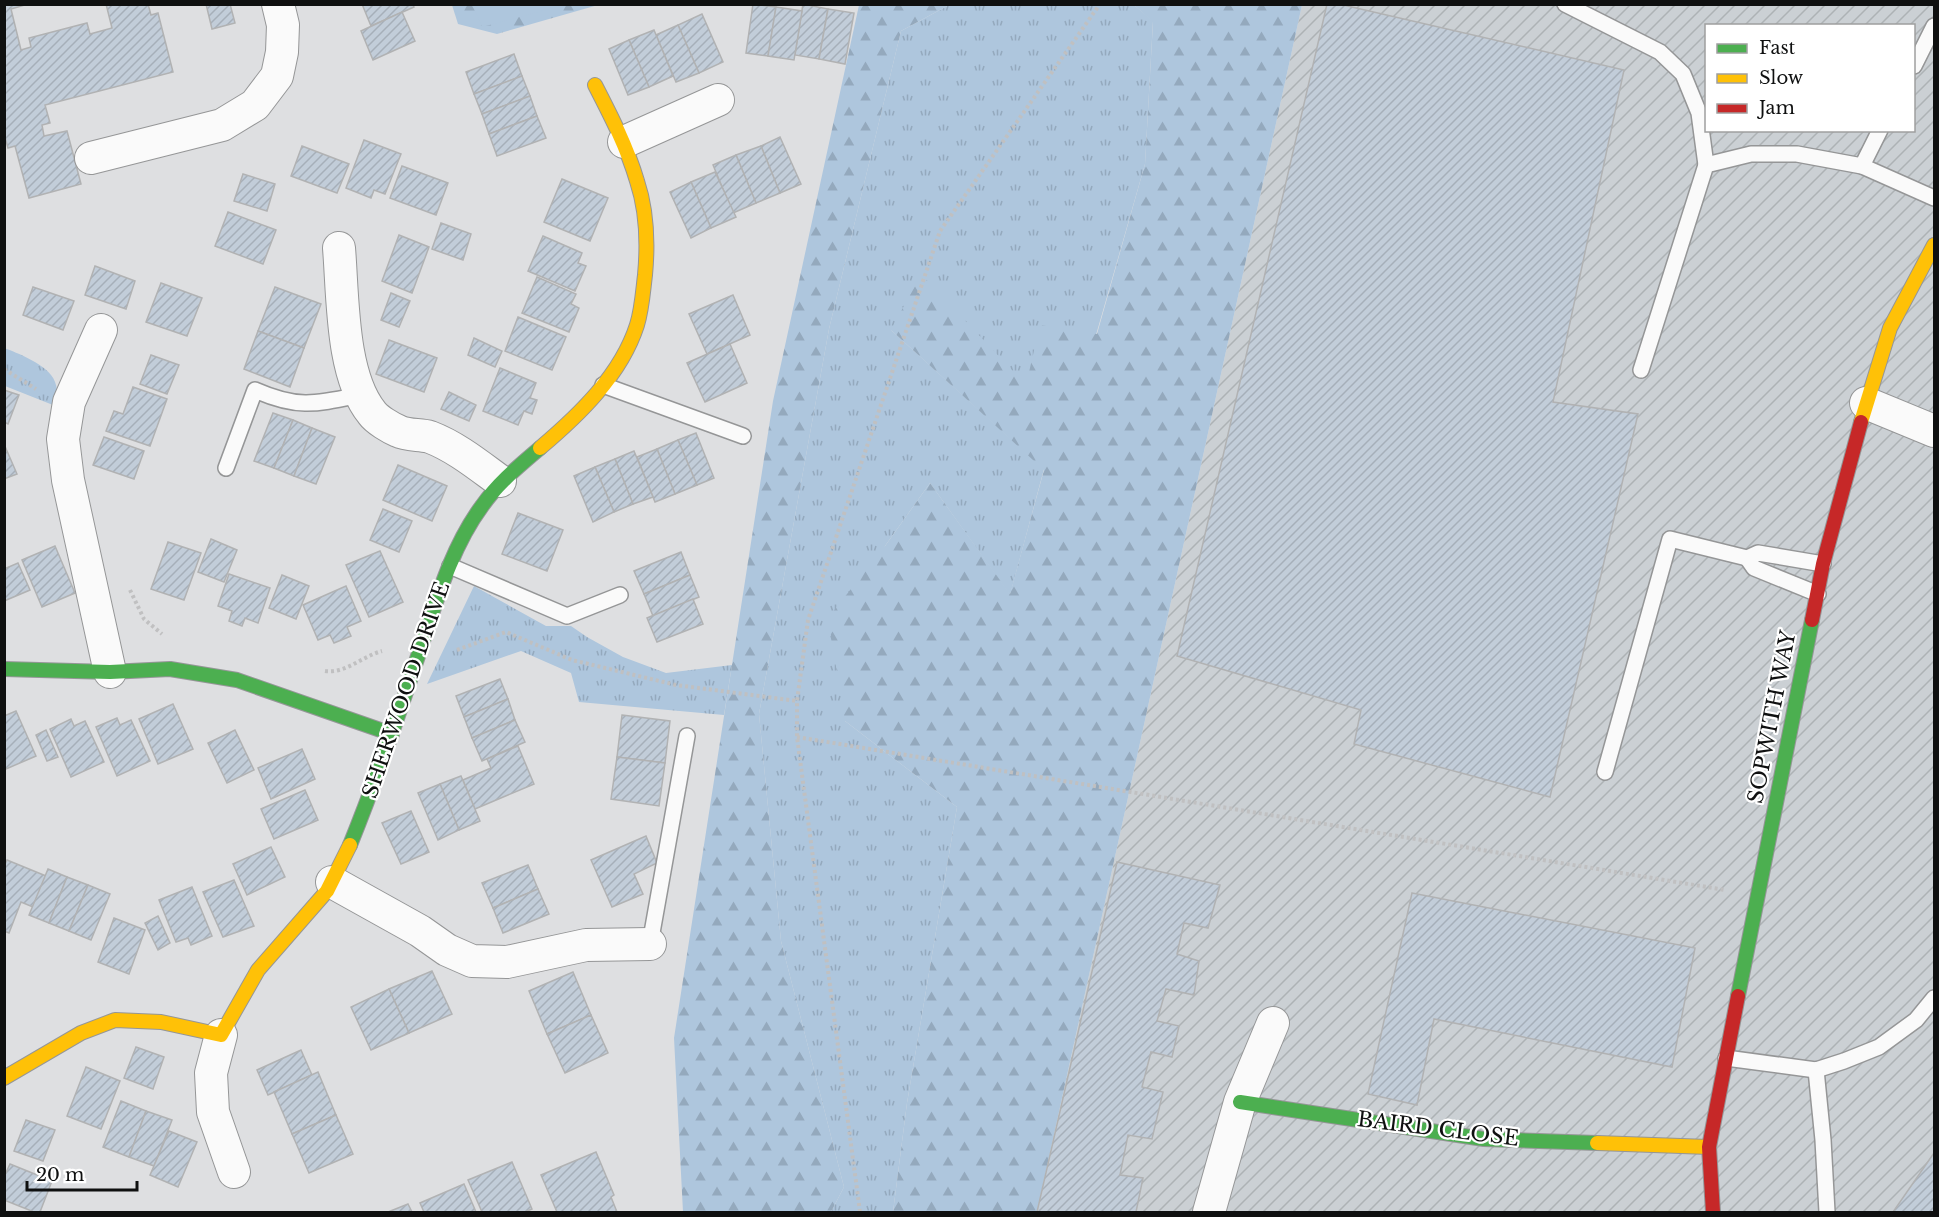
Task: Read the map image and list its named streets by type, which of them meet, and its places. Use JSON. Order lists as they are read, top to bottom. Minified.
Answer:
{"streets":{"street":["SHERWOOD DRIVE","SOPWITH WAY","BAIRD CLOSE"]},"crossings":[["SOPWITH WAY","BAIRD CLOSE"]],"legend":["Fast","Slow","Jam"],"scale_bar":"20 m"}
